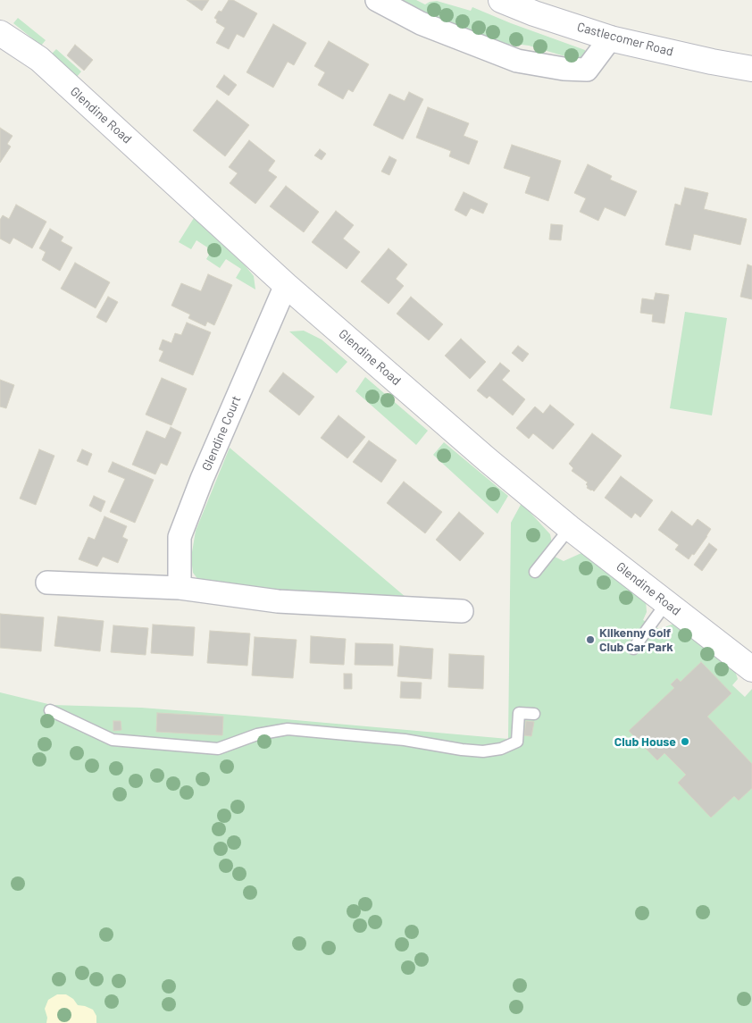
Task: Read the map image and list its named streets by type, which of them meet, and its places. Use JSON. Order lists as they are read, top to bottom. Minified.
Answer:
{"streets":{"street":["Castlecomer Road","Glendine Road","Glendine Court"]},"crossings":[["Glendine Road","Glendine Court"]],"places":["Kilkenny Golf Club Car Park","Club House"]}
